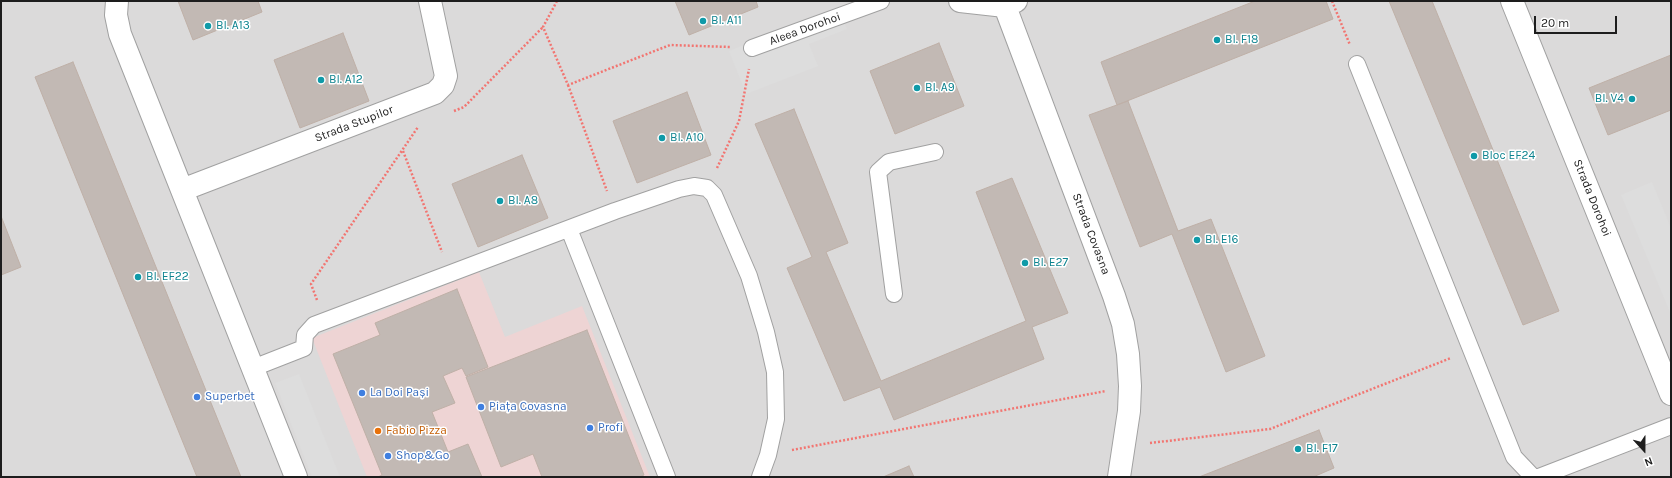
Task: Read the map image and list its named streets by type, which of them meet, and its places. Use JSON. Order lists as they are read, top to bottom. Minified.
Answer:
{"streets":{"street":["Strada Stupilor","Strada Dorohoi","Strada Covasna"],"lane":["Aleea Dorohoi"]},"places":["Bl. A11","Bl. A13","Bl. F18","Bl. A12","Bl. A9","Bl. V4","Bl. A10","Bloc EF24","Bl. A8","Bl. E16","Bl. E27","Bl. EF22","La Doi Pași","Superbet","Piața Covasna","Profi","Fabio Pizza","Bl. F17","Shop&Go"],"scale_bar":"20 m","north":"bottom"}
